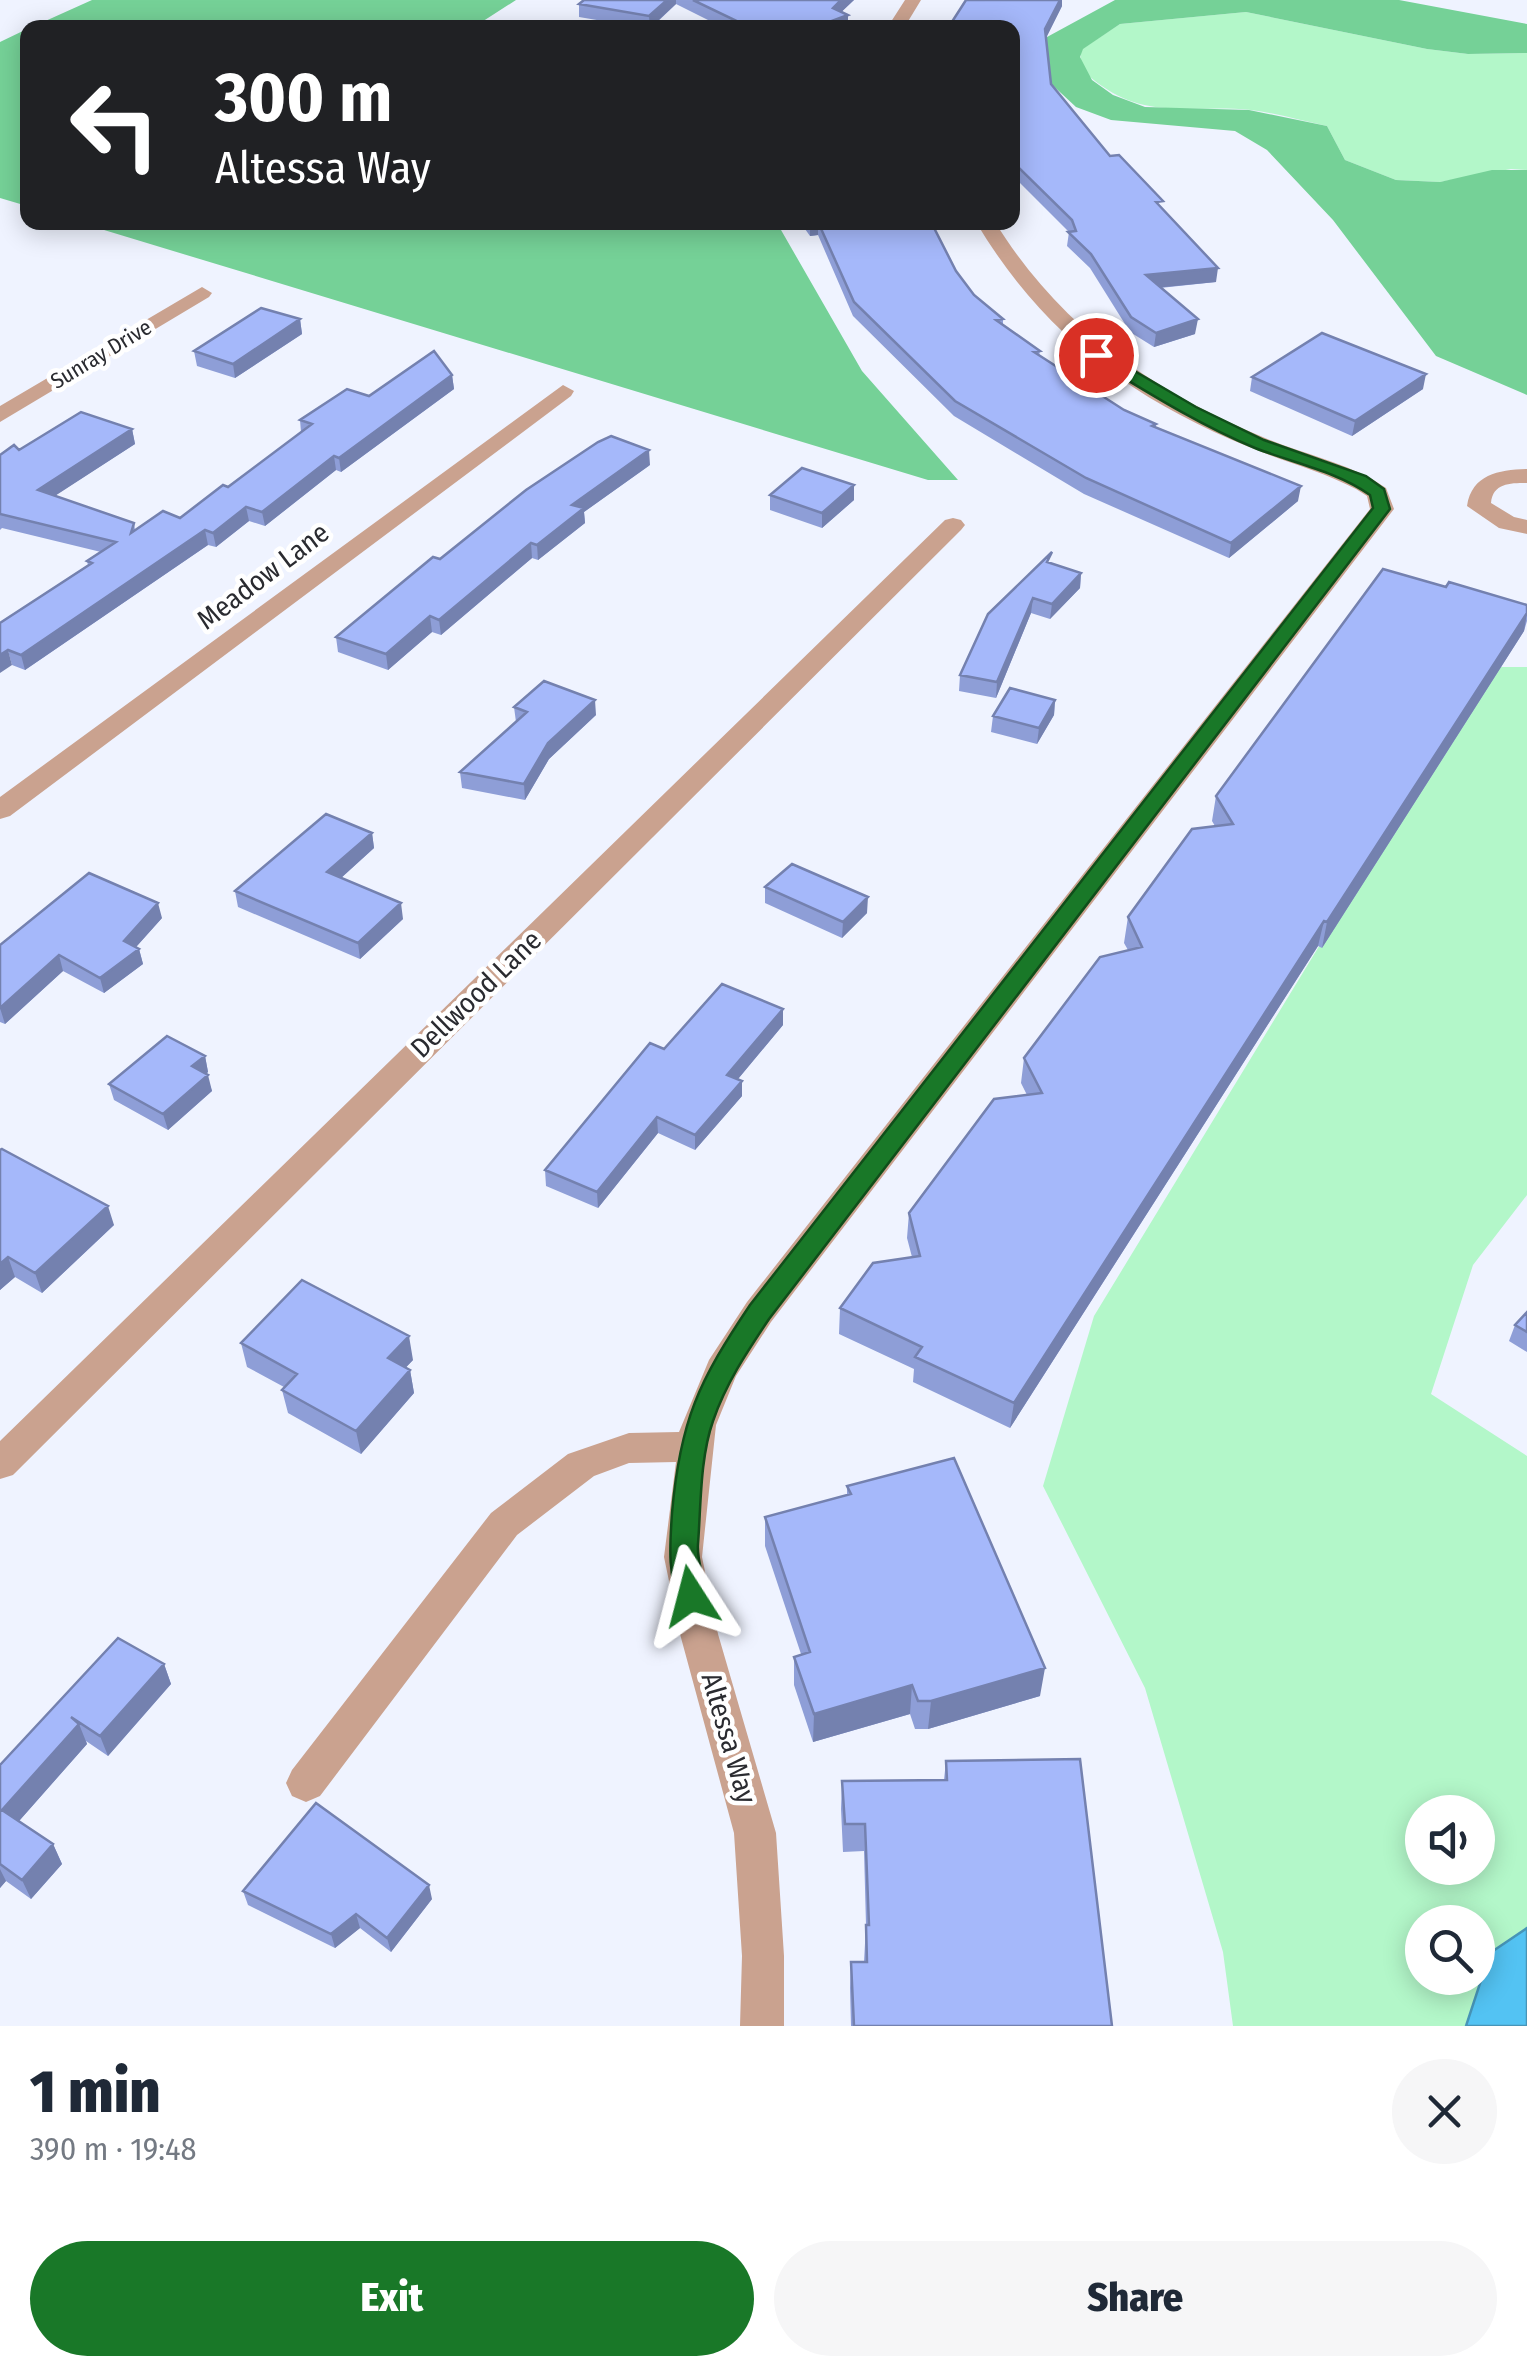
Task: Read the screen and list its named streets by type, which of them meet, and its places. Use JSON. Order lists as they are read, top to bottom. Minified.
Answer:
{"streets":{"street":["Sunray Drive","Meadow Lane","Dellwood Lane","Altessa Way"]},"page":{"turn":["300 m","Altessa Way"],"heading":["1 min","390 m · 19:48"],"buttons":["Exit","Share"]}}
